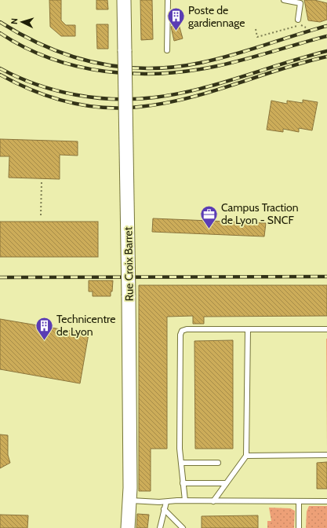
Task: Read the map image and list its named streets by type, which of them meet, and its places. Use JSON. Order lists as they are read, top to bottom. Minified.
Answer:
{"streets":{"street":["Rue Croix Barret"]},"places":{"building":["Poste de gardiennage","Technicentre de Lyon"],"office":["Campus Traction de Lyon - SNCF"]},"north":"left"}
